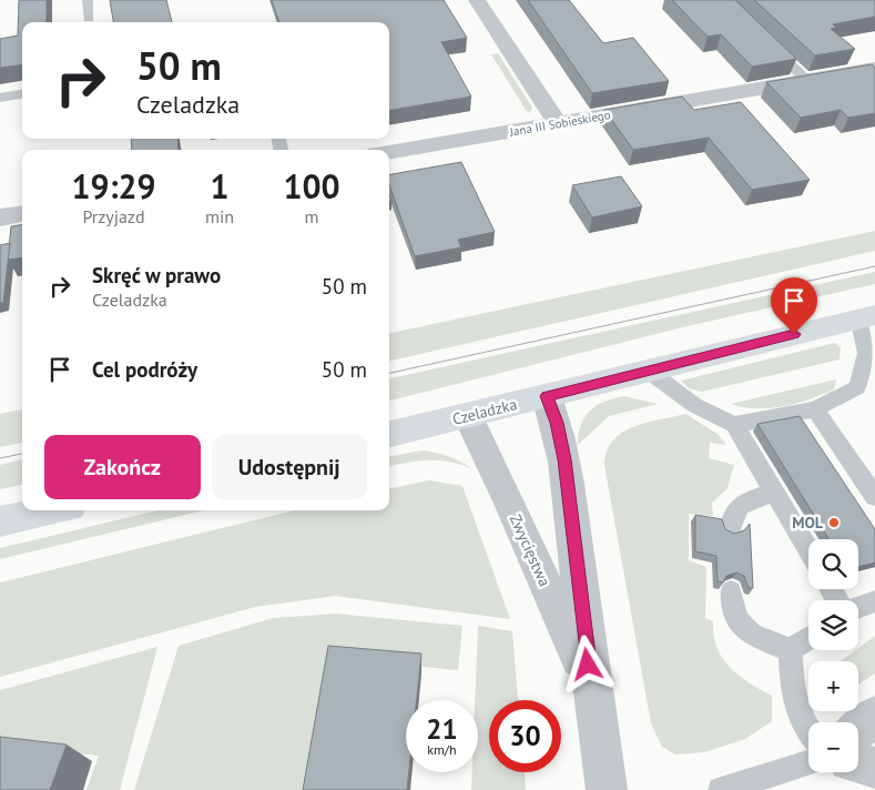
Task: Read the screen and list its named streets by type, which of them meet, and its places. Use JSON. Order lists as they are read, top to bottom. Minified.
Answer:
{"streets":{"main road":["Czeladzka"],"street":["Jana III Sobieskiego","Zwycięstwa"]},"crossings":[["Czeladzka","Zwycięstwa"]],"places":["MOL"],"page":{"turn":["50 m","Czeladzka"],"eta":["19:29","Przyjazd","1","min","100","m"],"list":[{"name":"Skręć w prawo","note":"Czeladzka","value":"50 m"},{"name":"Cel podróży","value":"50 m"}],"buttons":["Zakończ","Udostępnij"],"map_buttons":["+","−"],"speed":"21 km/h","limit":"30"}}
